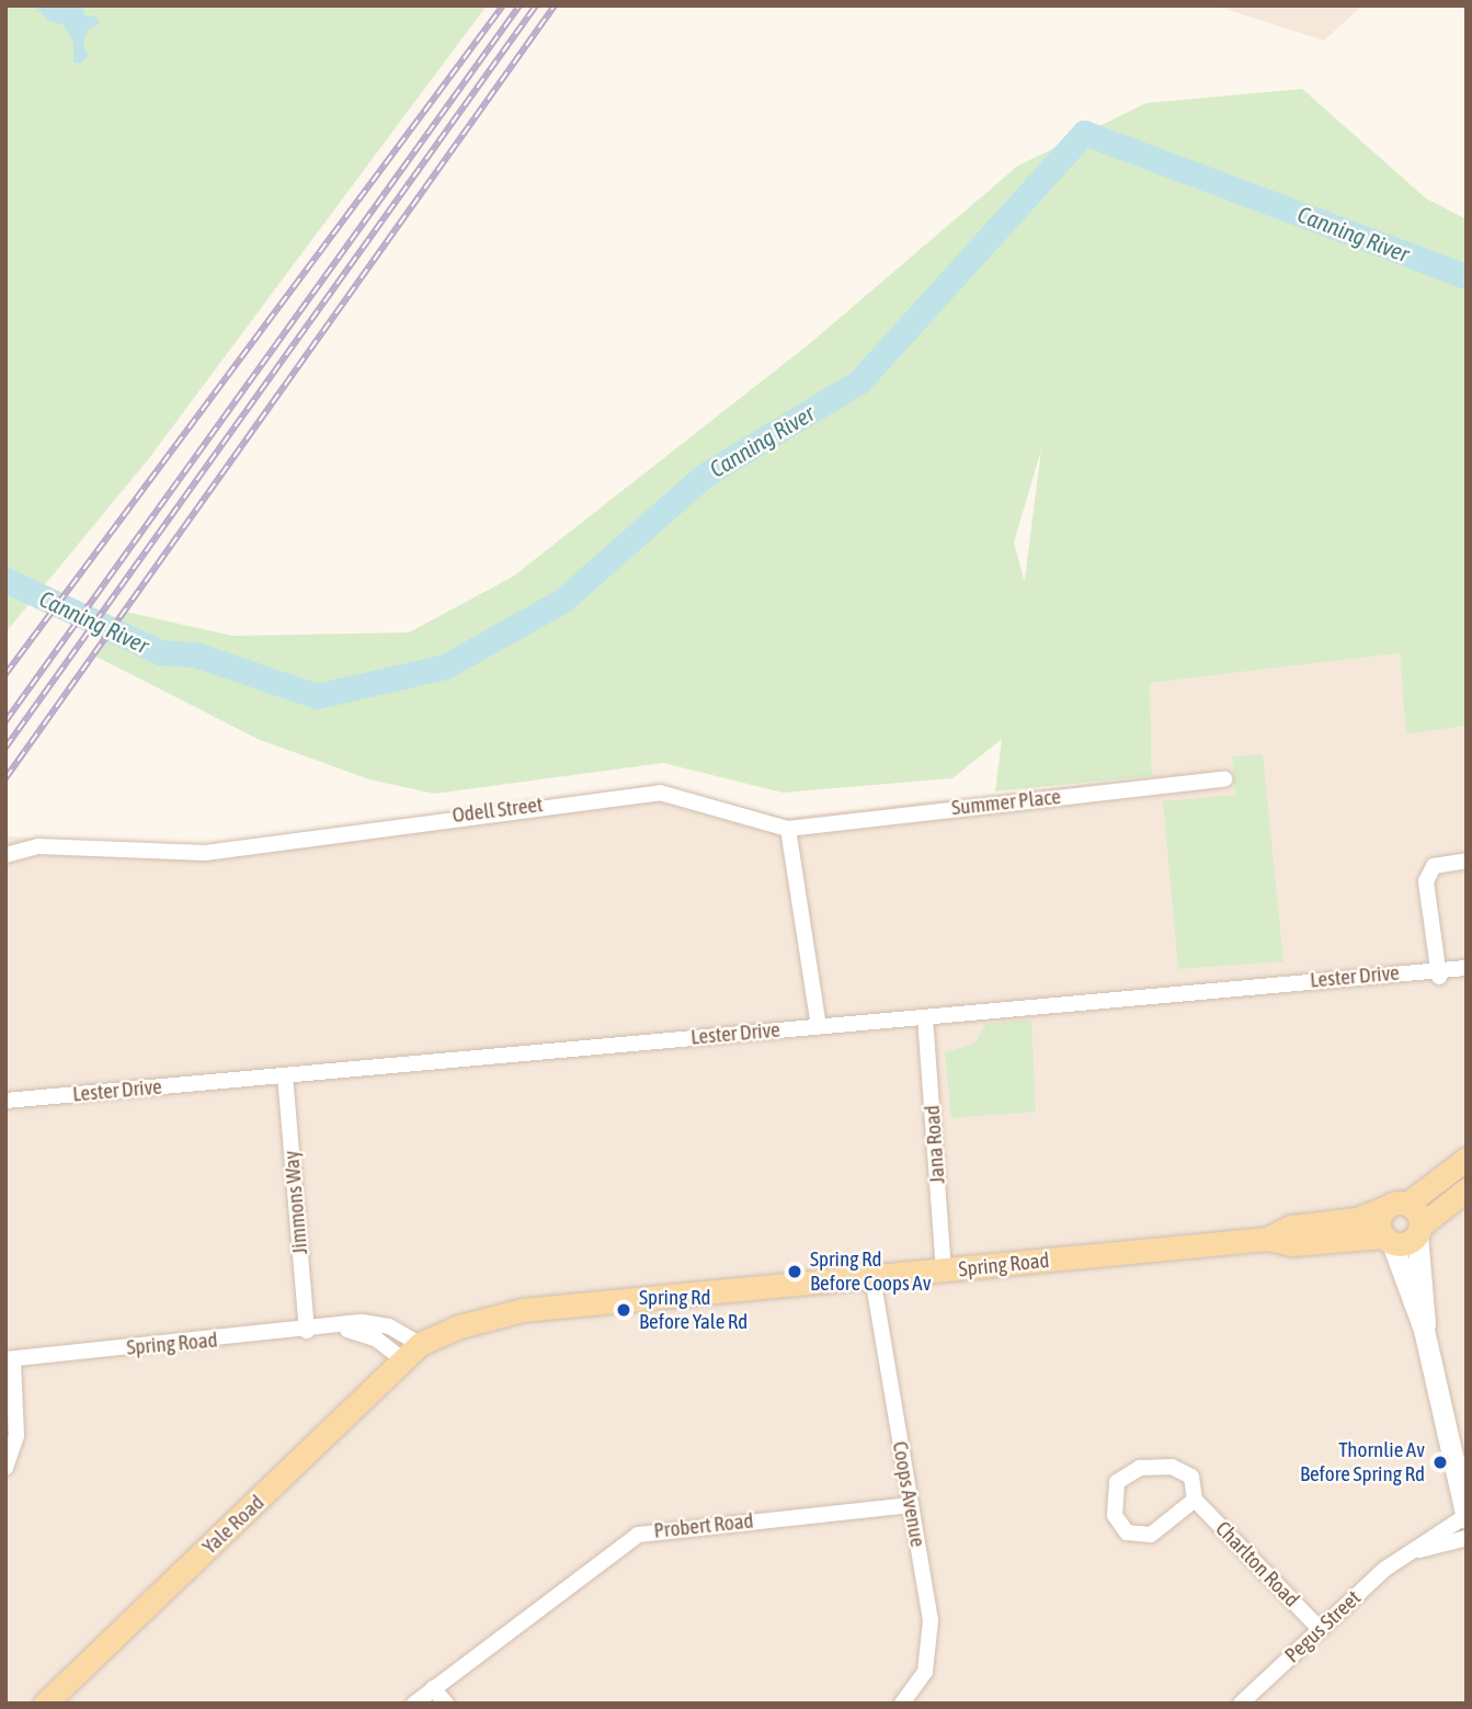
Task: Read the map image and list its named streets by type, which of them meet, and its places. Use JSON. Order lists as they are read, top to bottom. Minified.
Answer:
{"streets":{"main road":["Spring Road","Yale Road"],"street":["Summer Place","Odell Street","Lester Drive","Jana Road","Jimmons Way","Coops Avenue","Probert Road","Charlton Road","Pegus Street"]},"crossings":[["Summer Place","Odell Street"],["Lester Drive","Jana Road"],["Lester Drive","Jimmons Way"],["Jana Road","Spring Road"],["Jimmons Way","Spring Road"],["Spring Road","Coops Avenue"],["Spring Road","Yale Road"],["Coops Avenue","Probert Road"],["Charlton Road","Pegus Street"]],"water":["Canning River"],"places":["Spring Rd Before Coops Av","Spring Rd Before Yale Rd","Thornlie Av Before Spring Rd"]}
